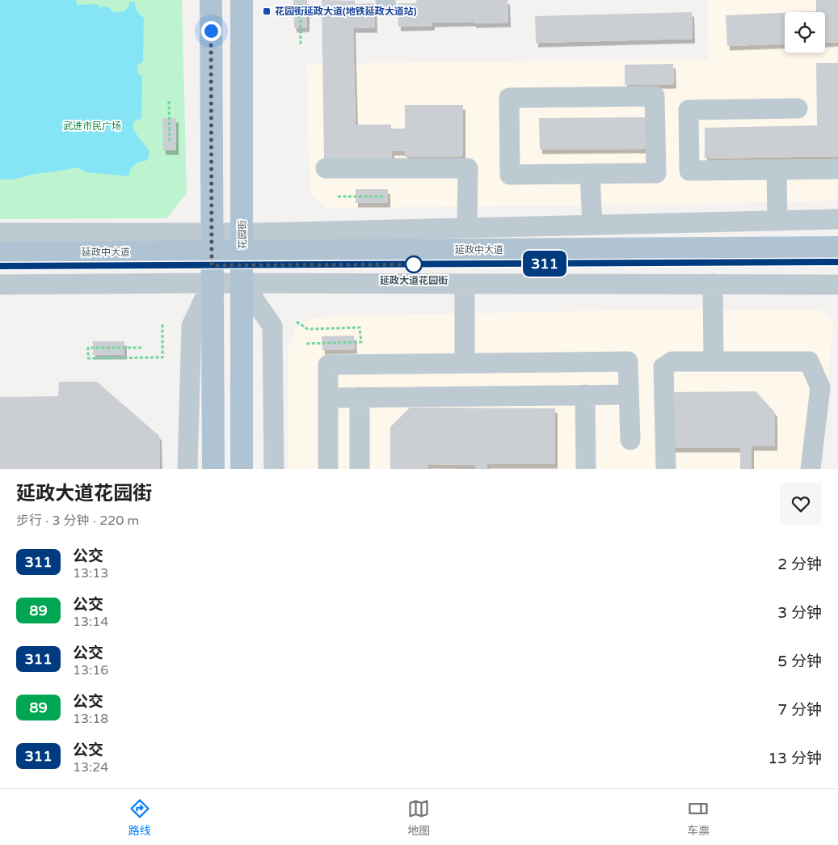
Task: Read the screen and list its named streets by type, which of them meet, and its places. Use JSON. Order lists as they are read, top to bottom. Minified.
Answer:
{"streets":{"main road":["花园街","延政中大道"]},"crossings":[["花园街","延政中大道"]],"parks":["武进市民广场"],"places":{"transit":["花园街延政大道(地铁延政大道站)"],"other":["延政大道花园街"]},"lines":["bus line 311"],"page":{"on_map":"311","heading":["延政大道花园街","步行 · 3 分钟 · 220 m"],"list":[{"mark":"311","name":"公交","note":"13:13","value":"2 分钟"},{"mark":"89","name":"公交","note":"13:14","value":"3 分钟"},{"mark":"311","name":"公交","note":"13:16","value":"5 分钟"},{"mark":"89","name":"公交","note":"13:18","value":"7 分钟"},{"mark":"311","name":"公交","note":"13:24","value":"13 分钟"}],"tabs":["路线","地图","车票"]}}
